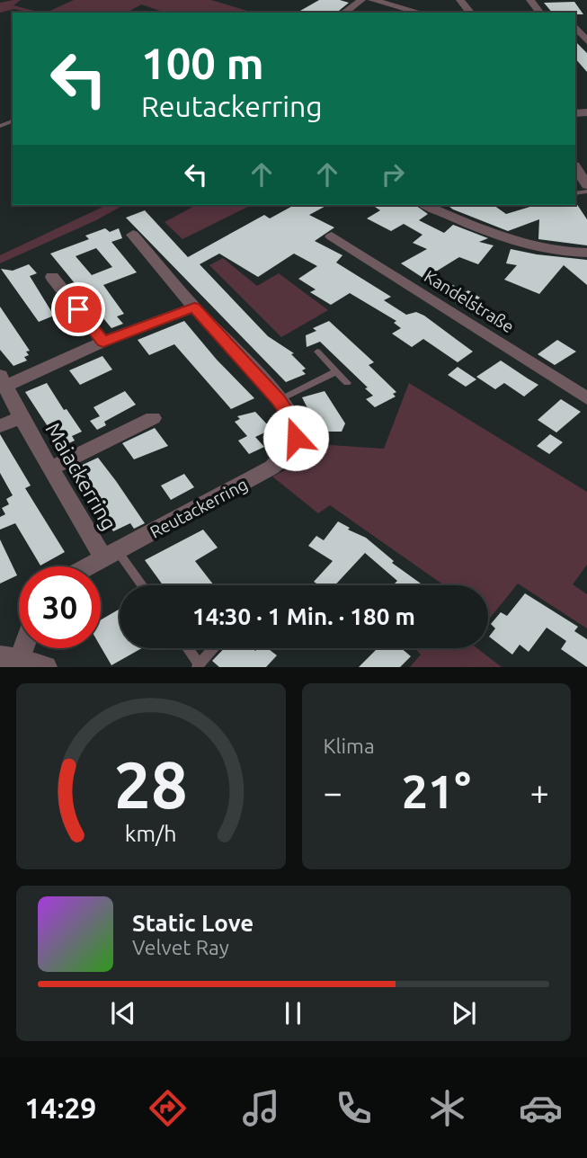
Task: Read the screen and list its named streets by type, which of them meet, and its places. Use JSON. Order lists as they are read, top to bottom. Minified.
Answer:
{"streets":{"street":["Kandelstraße","Maiackerring","Reutackerring"]},"crossings":[["Maiackerring","Reutackerring"]],"page":{"turn":["100 m","Reutackerring"],"limit":"30","trip":"14:30 · 1 Min. · 180 m","tile":"Klima","heat":["−","21°","+"],"song":["Static Love","Velvet Ray"],"tabs":"14:29","gauge":["28","km/h"]}}
